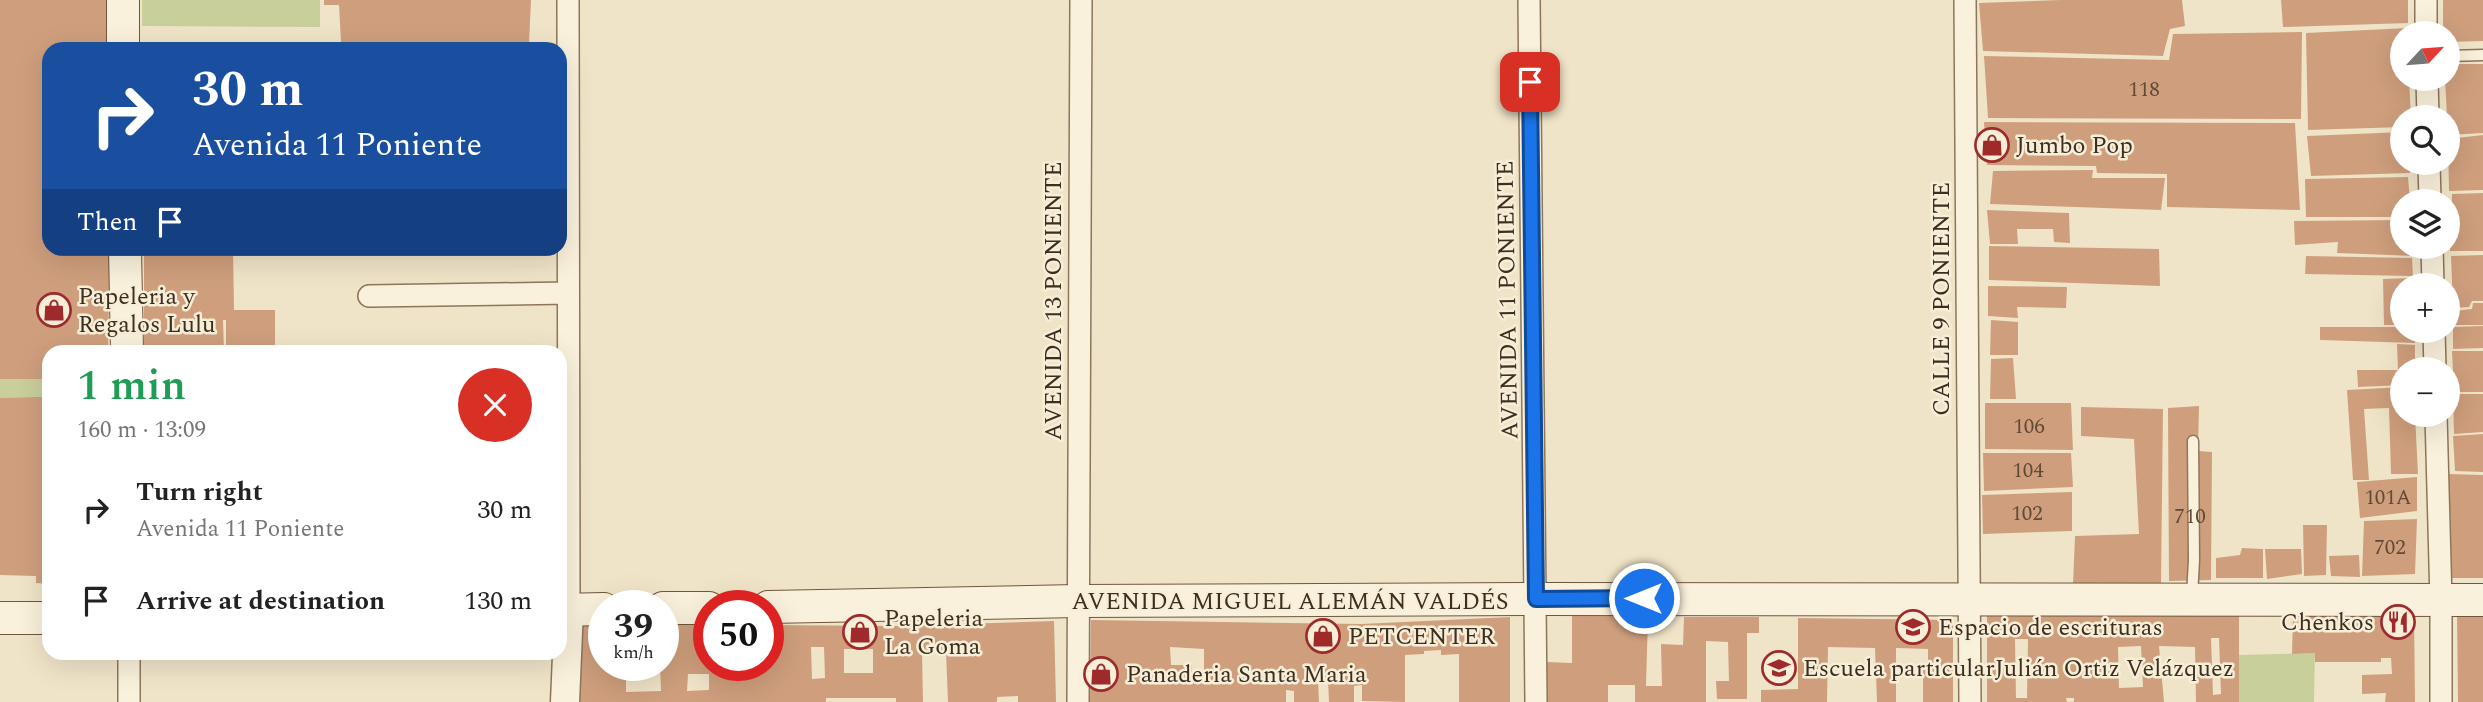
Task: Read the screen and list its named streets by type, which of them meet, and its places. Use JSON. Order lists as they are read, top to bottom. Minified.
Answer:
{"streets":{"main road":["AVENIDA MIGUEL ALEMÁN VALDÉS"],"street":["CALLE 9 PONIENTE","AVENIDA 11 PONIENTE","AVENIDA 13 PONIENTE"]},"crossings":[["CALLE 9 PONIENTE","AVENIDA MIGUEL ALEMÁN VALDÉS"],["AVENIDA 11 PONIENTE","AVENIDA MIGUEL ALEMÁN VALDÉS"],["AVENIDA 13 PONIENTE","AVENIDA MIGUEL ALEMÁN VALDÉS"]],"places":{"shop":["Jumbo Pop","Papeleria y Regalos Lulu","Papeleria La Goma","PETCENTER","Panaderia Santa Maria"],"restaurant":["Chenkos"],"school or university":["Espacio de escrituras","Escuela particularJulián Ortiz Velázquez"]},"house_numbers":["118","106","104","101A","102","710","702"],"north":"top right","page":{"map_buttons":["+","−"],"turn":["30 m","Avenida 11 Poniente"],"then":"Then","heading":["1 min","160 m · 13:09"],"list":[{"name":"Turn right","note":"Avenida 11 Poniente","value":"30 m"},{"name":"Arrive at destination","value":"130 m"}],"speed":"39 km/h","limit":"50"}}
